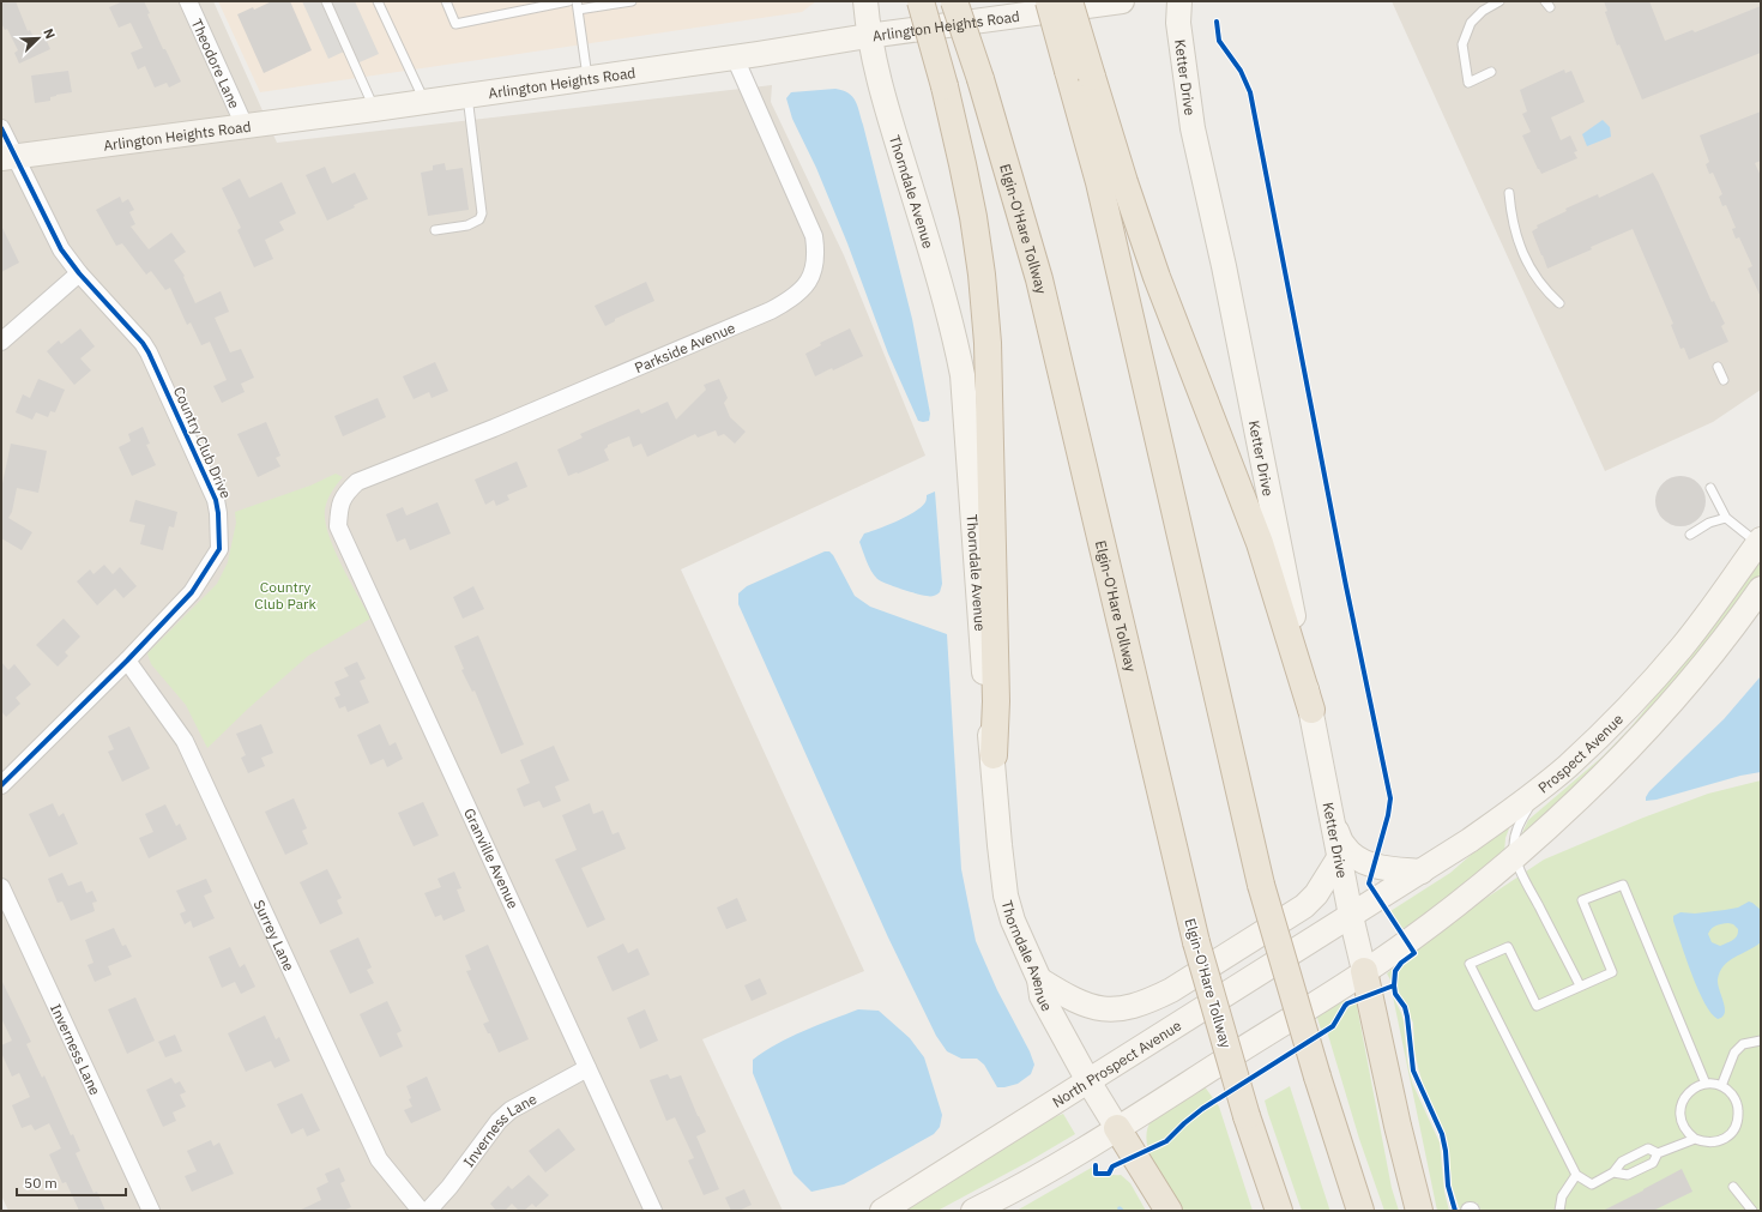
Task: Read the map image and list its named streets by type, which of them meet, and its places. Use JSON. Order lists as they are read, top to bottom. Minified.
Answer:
{"streets":{"highway":["Elgin-O'Hare Tollway"],"street":["Arlington Heights Road","Theodore Lane","Ketter Drive","Thorndale Avenue","Parkside Avenue","Country Club Drive","Prospect Avenue","Granville Avenue","Surrey Lane","Inverness Lane","North Prospect Avenue"]},"crossings":[["Arlington Heights Road","Theodore Lane"],["Arlington Heights Road","Thorndale Avenue"],["Arlington Heights Road","Parkside Avenue"],["Arlington Heights Road","Country Club Drive"],["Ketter Drive","Prospect Avenue"],["Ketter Drive","North Prospect Avenue"],["Thorndale Avenue","North Prospect Avenue"],["Parkside Avenue","Granville Avenue"],["Country Club Drive","Surrey Lane"],["Prospect Avenue","North Prospect Avenue"],["Granville Avenue","Inverness Lane"]],"parks":["Country Club Park"],"scale_bar":"50 m","north":"top right"}
